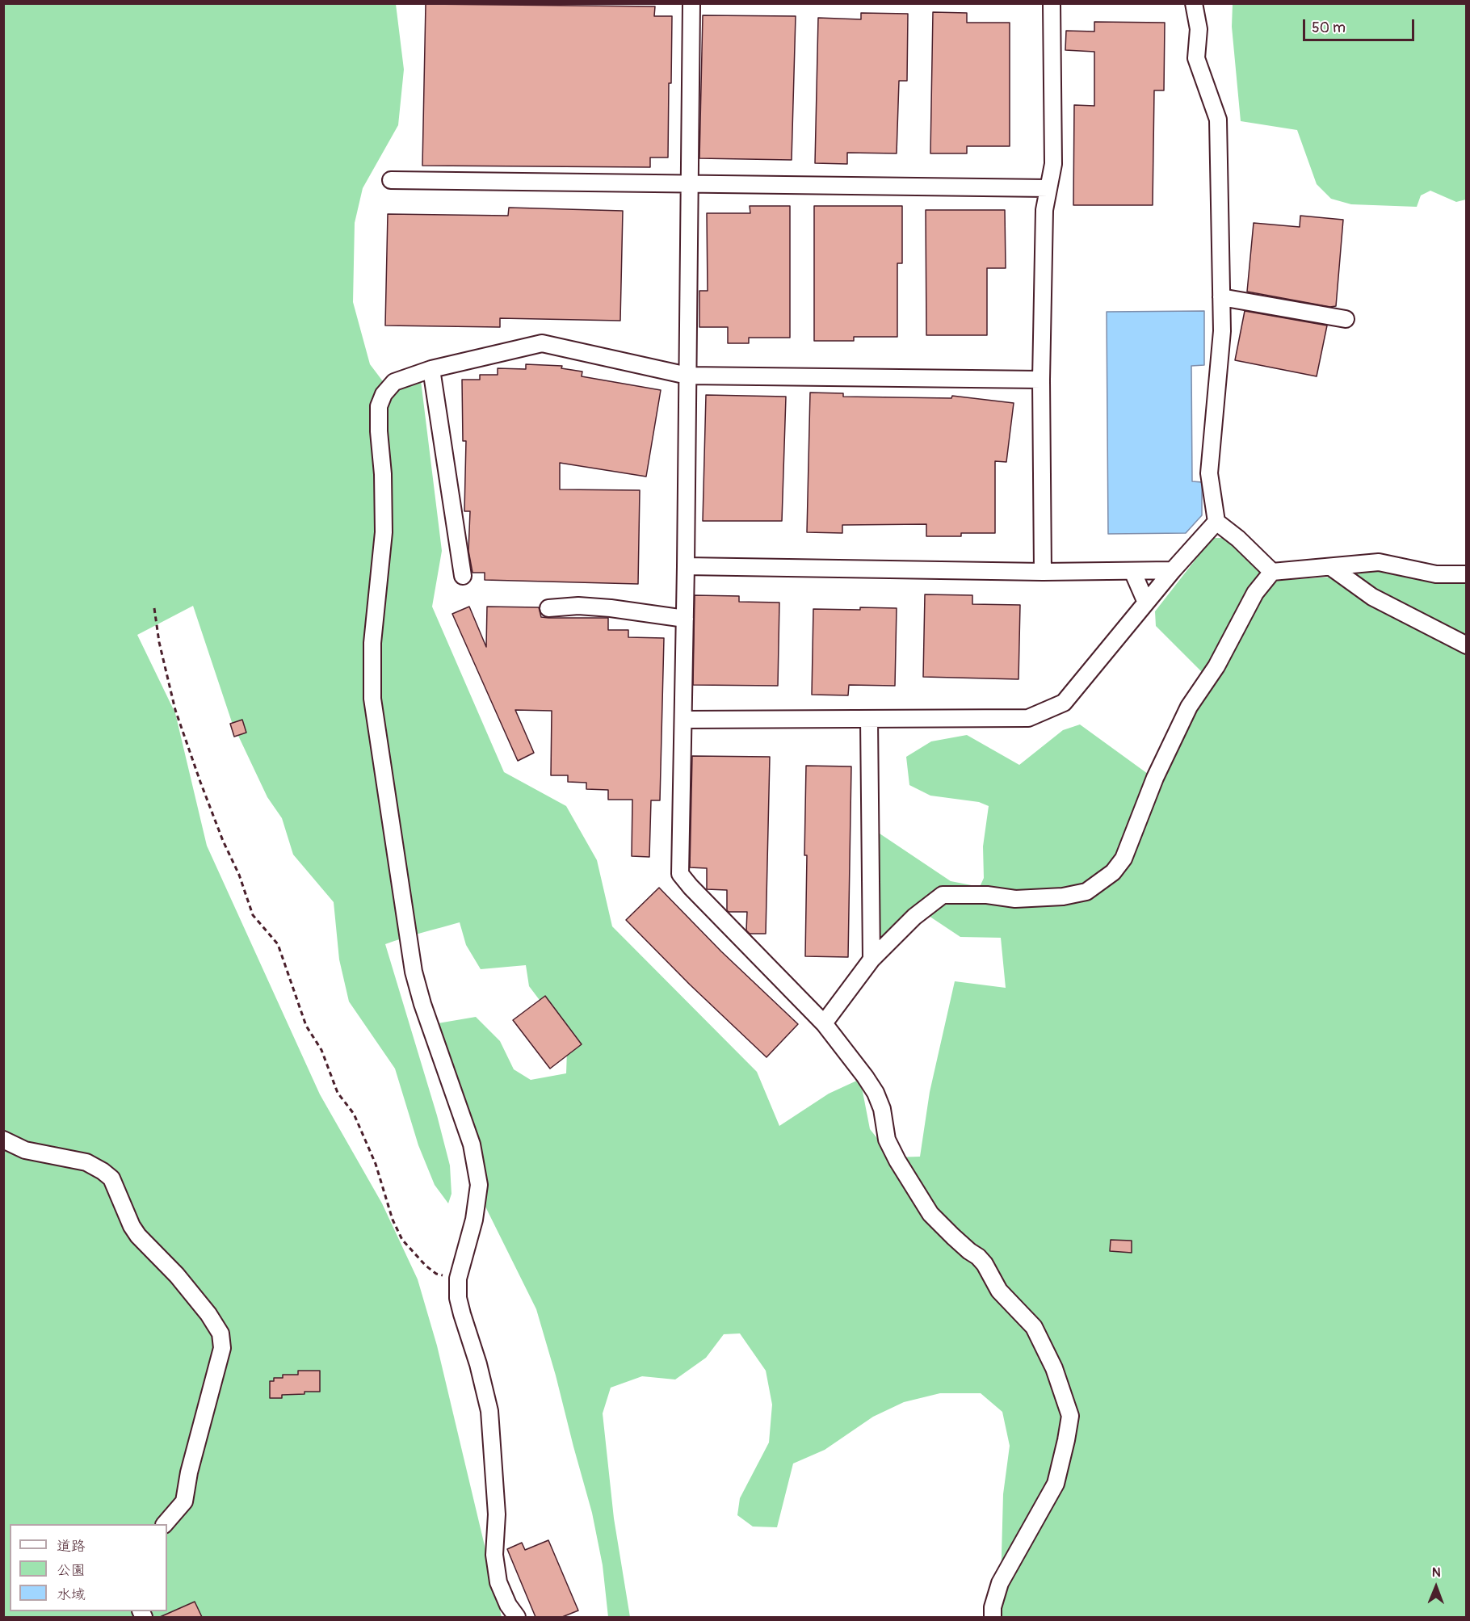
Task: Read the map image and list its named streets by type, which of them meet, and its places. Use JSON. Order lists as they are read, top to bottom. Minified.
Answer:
{"legend":["道路","公園","水域"],"scale_bar":"50 m","north":"top"}
